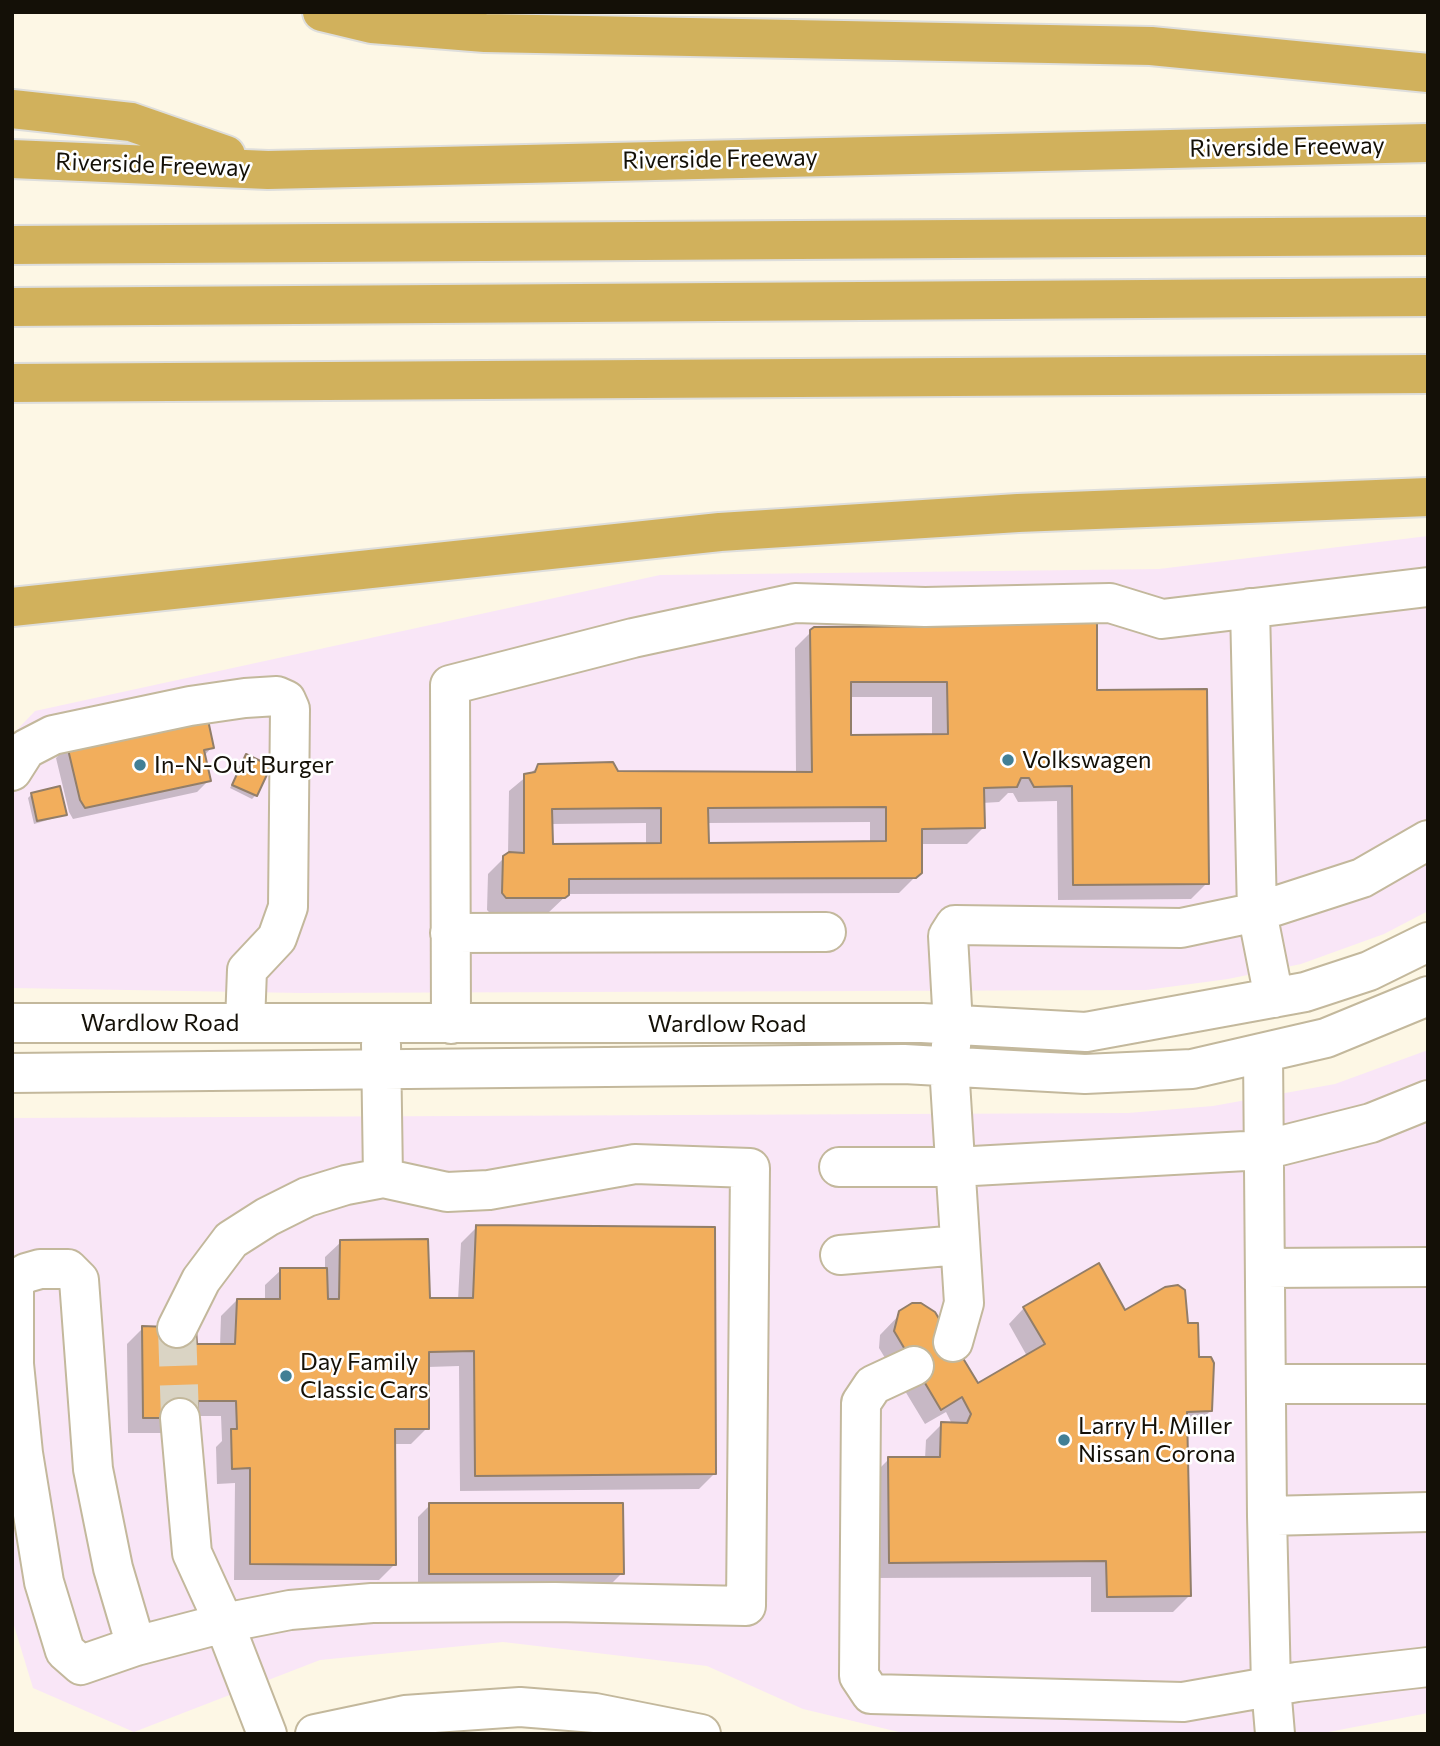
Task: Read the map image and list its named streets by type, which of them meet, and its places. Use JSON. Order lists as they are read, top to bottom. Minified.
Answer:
{"streets":{"highway":["Riverside Freeway"],"street":["Wardlow Road"]},"places":["Volkswagen","In-N-Out Burger","Day Family Classic Cars","Larry H. Miller Nissan Corona"]}
